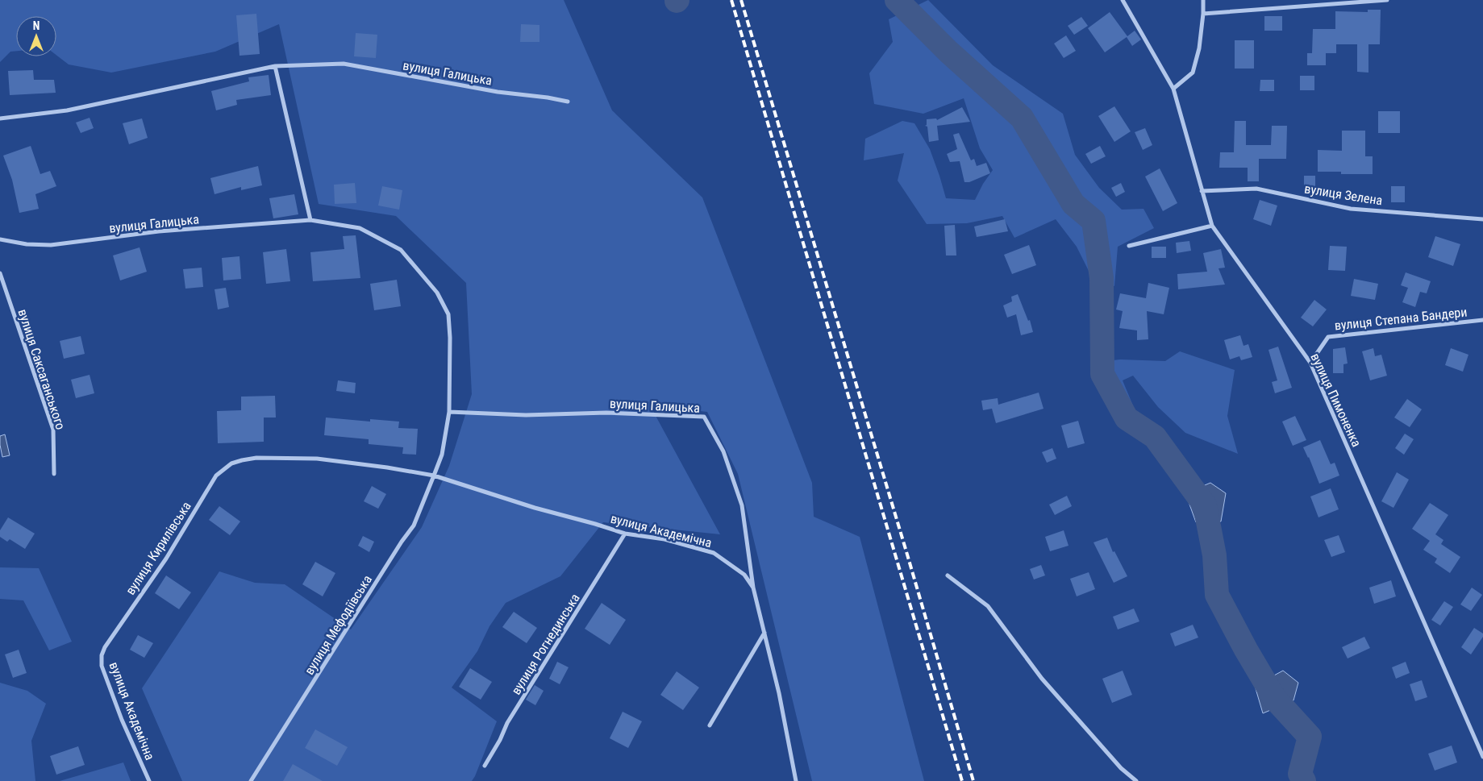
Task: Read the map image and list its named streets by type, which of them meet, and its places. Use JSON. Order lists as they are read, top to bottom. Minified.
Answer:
{"streets":{"street":["вулиця Галицька","вулиця Зелена","вулиця Степана Бандери","вулиця Саксаганського","вулиця Пимоненка","вулиця Академічна","вулиця Кирилівська","вулиця Мефодіївська","вулиця Рогнединська"]},"crossings":[["вулиця Галицька","вулиця Академічна"],["вулиця Галицька","вулиця Кирилівська"],["вулиця Галицька","вулиця Мефодіївська"],["вулиця Зелена","вулиця Пимоненка"],["вулиця Степана Бандери","вулиця Пимоненка"],["вулиця Академічна","вулиця Кирилівська"],["вулиця Академічна","вулиця Мефодіївська"],["вулиця Академічна","вулиця Рогнединська"],["вулиця Кирилівська","вулиця Мефодіївська"]],"north":"top"}
